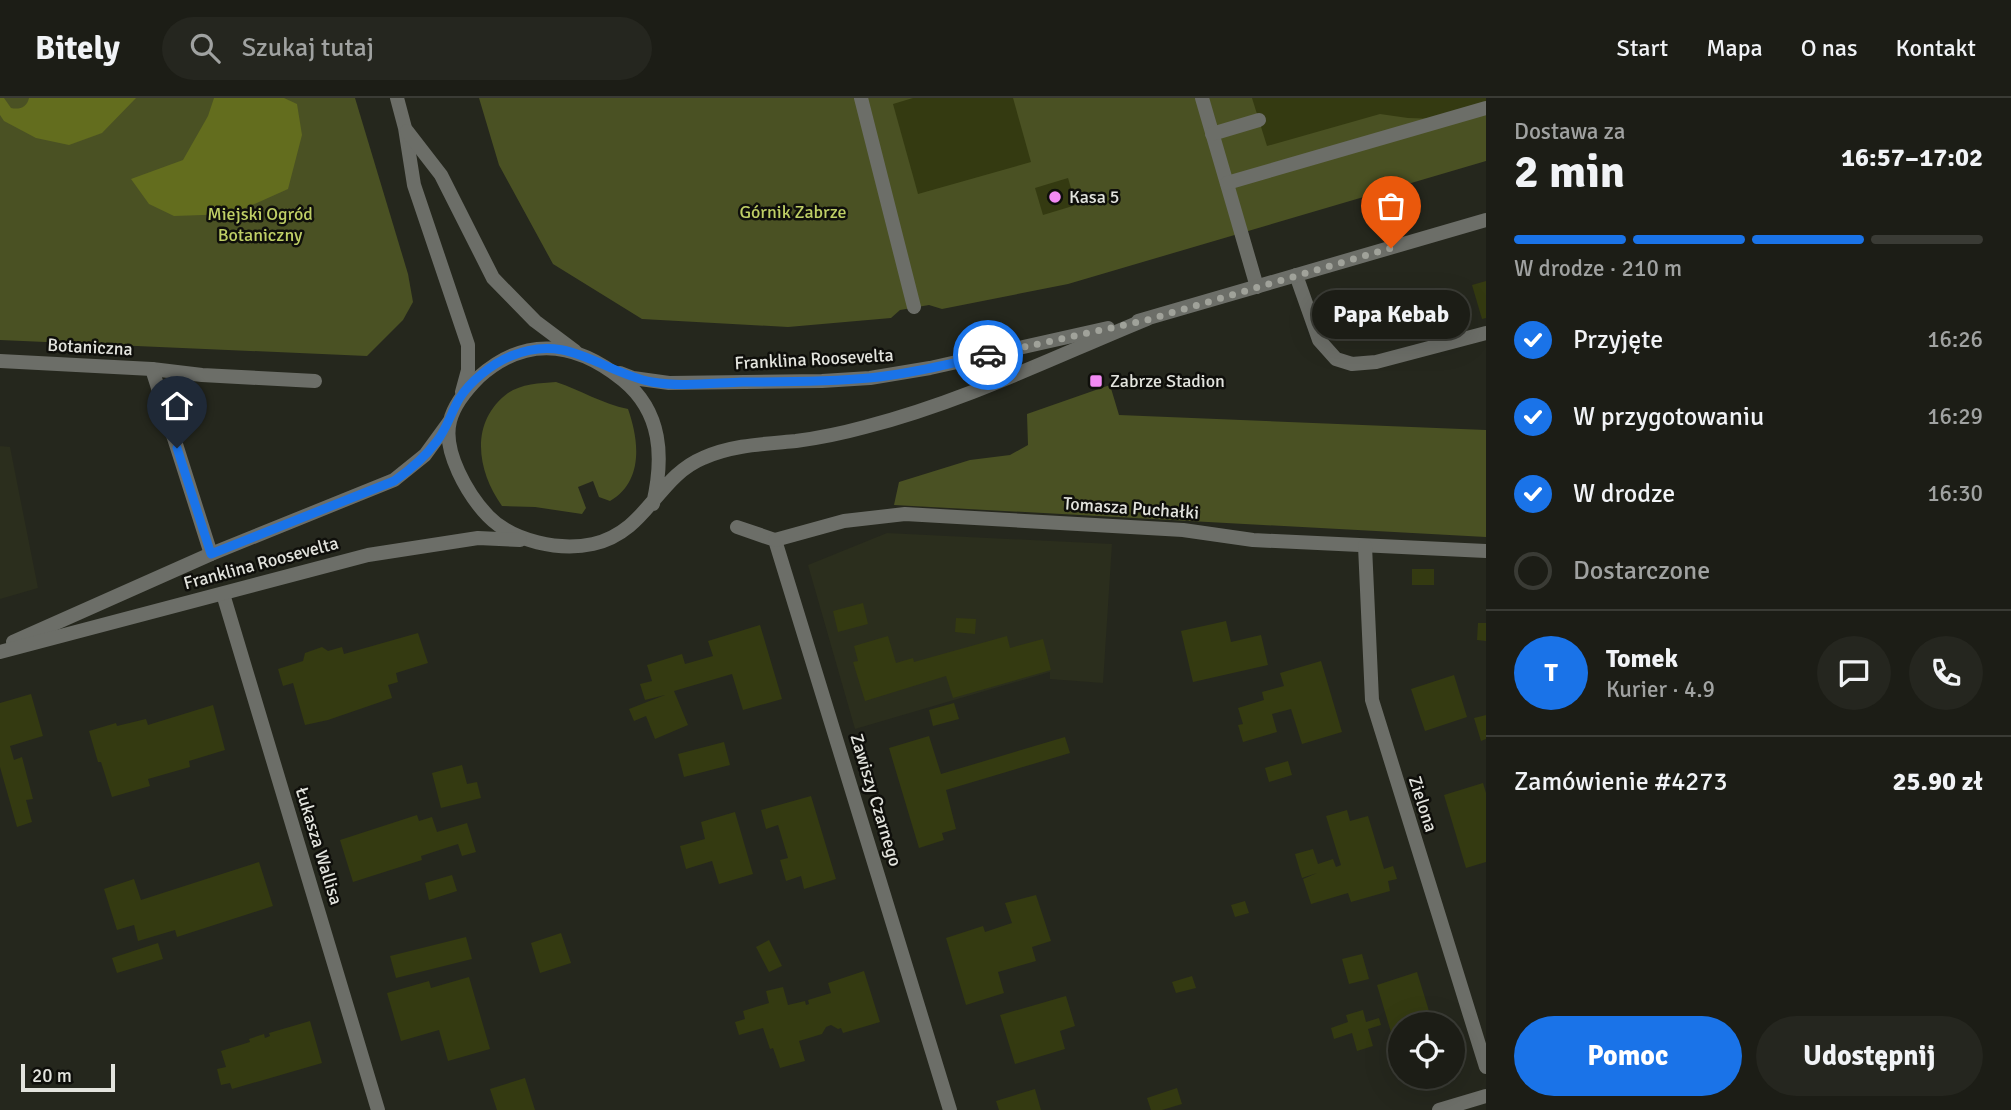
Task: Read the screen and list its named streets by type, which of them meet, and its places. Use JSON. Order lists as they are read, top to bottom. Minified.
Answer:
{"streets":{"street":["Botaniczna","Franklina Roosevelta","Tomasza Puchałki","Zawiszy Czarnego","Zielona","Łukasza Wallisa"]},"crossings":[["Botaniczna","Franklina Roosevelta"],["Franklina Roosevelta","Łukasza Wallisa"],["Tomasza Puchałki","Zawiszy Czarnego"],["Tomasza Puchałki","Zielona"]],"parks":["Górnik Zabrze","Miejski Ogród Botaniczny"],"places":{"other":["Kasa 5","Papa Kebab"],"transit":["Zabrze Stadion"]},"scale_bar":"20 m","page":{"header":"Bitely","search":"Szukaj tutaj","nav":["Start","Mapa","O nas","Kontakt"],"heading":["2 min","Dostawa za","16:57–17:02"],"panel":["Tomek","Kurier · 4.9","Zamówienie #4273","25.90 zł"],"bar":"W drodze · 210 m","bubble":"Papa Kebab","list":[["Przyjęte","16:26"],["W przygotowaniu","16:29"],["W drodze","16:30"],"Dostarczone"],"round":"T","buttons":["Pomoc","Udostępnij"],"scale":"20 m"}}
